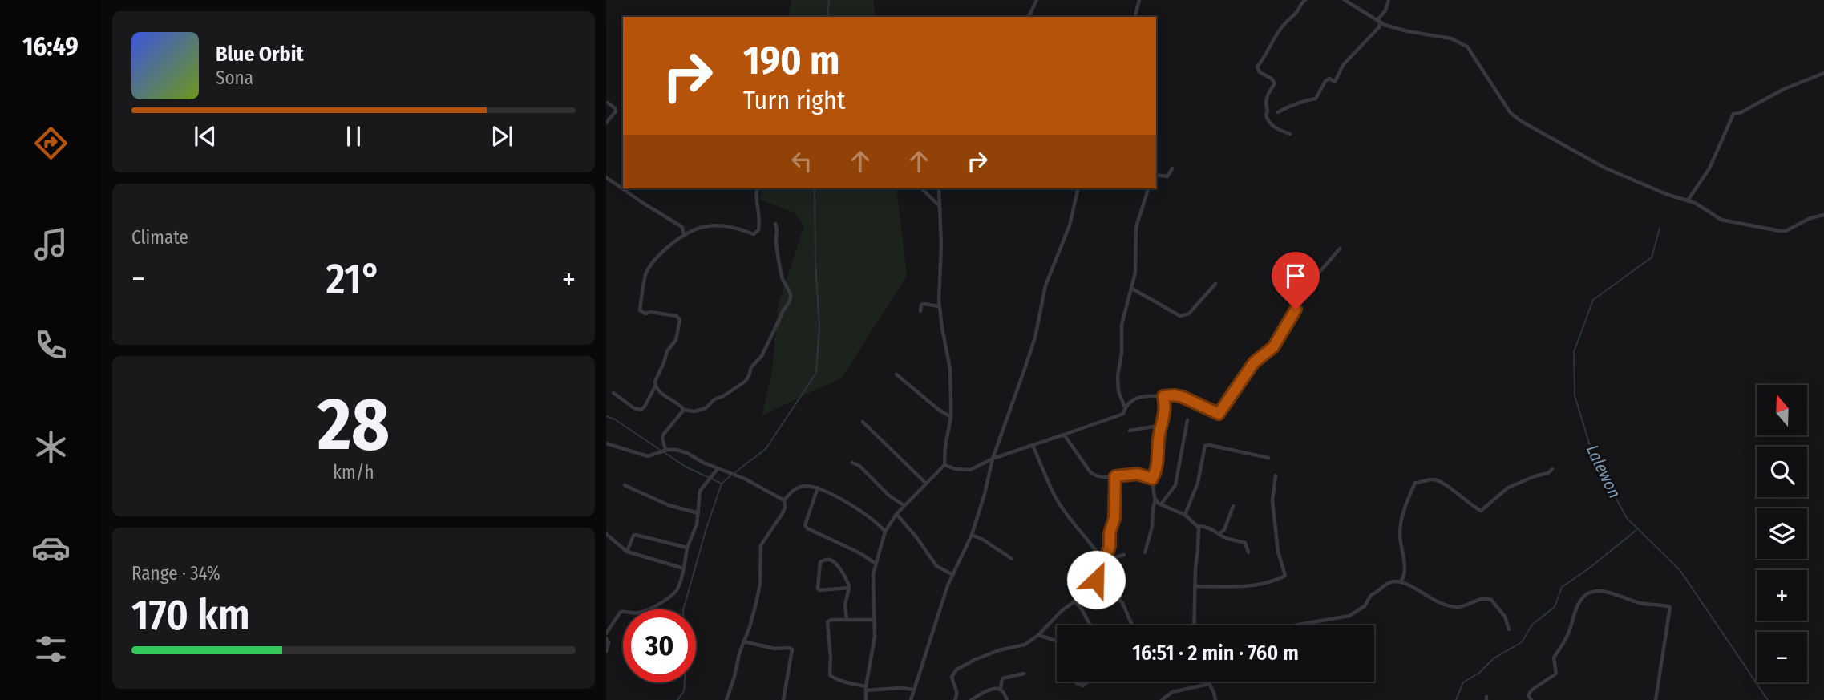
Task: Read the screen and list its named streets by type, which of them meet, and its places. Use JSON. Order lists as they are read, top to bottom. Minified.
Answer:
{"water":["Lalewon"],"north":"top","page":{"tabs":"16:49","turn":["190 m","Turn right"],"song":["Blue Orbit","Sona"],"tile":["Climate",["28","km/h"],["Range · 34%","170 km"]],"heat":["−","21°","+"],"map_buttons":["+","−"],"limit":"30","trip":"16:51 · 2 min · 760 m"}}
